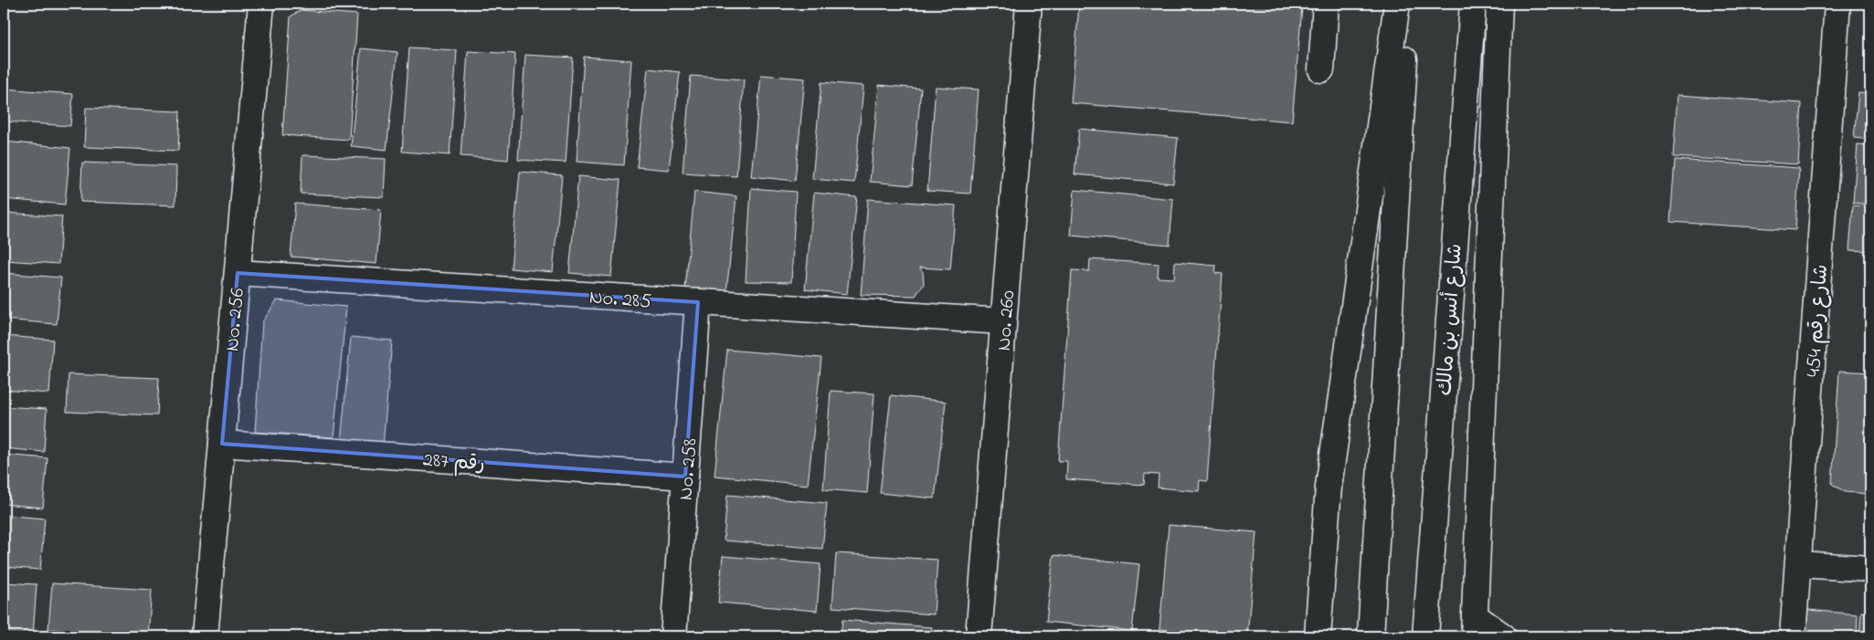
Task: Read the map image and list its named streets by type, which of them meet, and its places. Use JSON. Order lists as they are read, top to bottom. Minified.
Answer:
{"streets":{"street":["No. 285","No. 256","شارع أنس بن مالك","No. 260","شارع رقم 454","رقم 287","No. 258"]},"crossings":[["No. 285","No. 256"],["No. 285","No. 260"],["No. 285","No. 258"],["No. 256","رقم 287"],["رقم 287","No. 258"]]}
